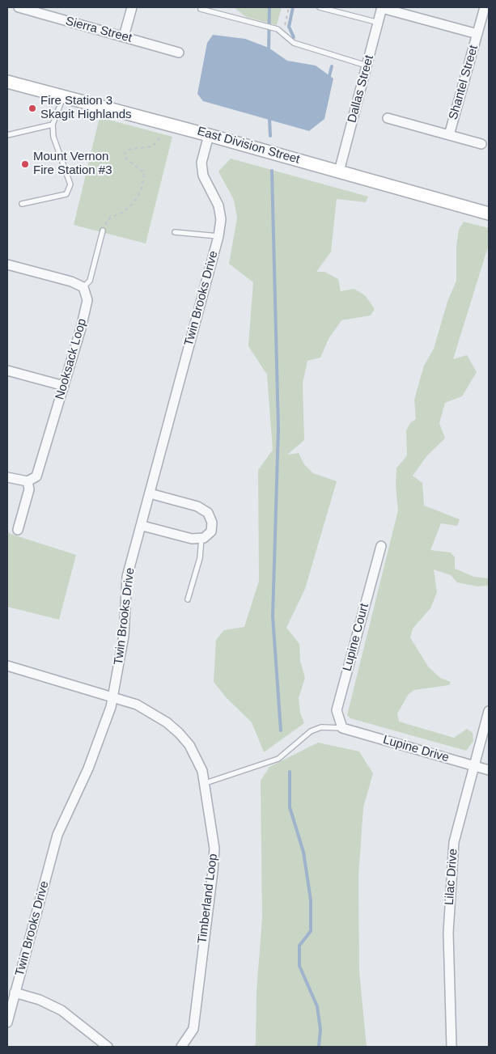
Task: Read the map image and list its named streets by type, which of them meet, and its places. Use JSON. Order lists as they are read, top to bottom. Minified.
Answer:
{"streets":{"street":["Sierra Street","Shantel Street","Dallas Street","East Division Street","Twin Brooks Drive","Nooksack Loop","Lupine Court","Lupine Drive","Lilac Drive","Timberland Loop"]},"crossings":[["Dallas Street","East Division Street"],["East Division Street","Twin Brooks Drive"],["Twin Brooks Drive","Timberland Loop"],["Lupine Court","Lupine Drive"],["Lupine Drive","Lilac Drive"]],"places":["Fire Station 3 Skagit Highlands","Mount Vernon Fire Station #3"]}
